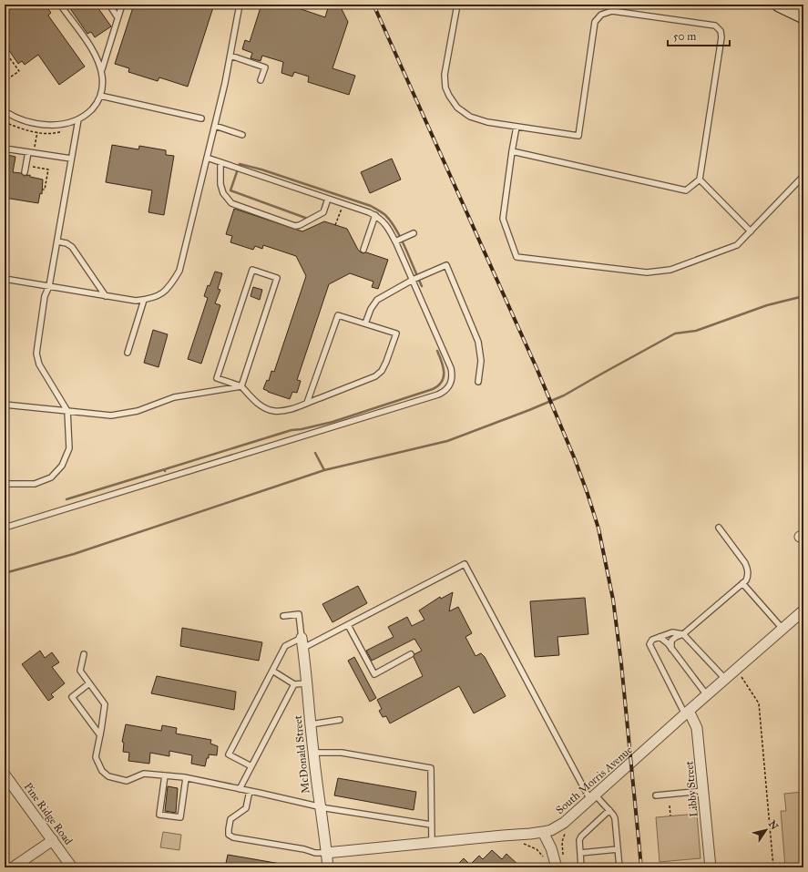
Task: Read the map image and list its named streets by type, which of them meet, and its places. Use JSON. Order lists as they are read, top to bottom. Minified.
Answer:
{"streets":{"street":["McDonald Street","South Morris Avenue","Libby Street","Pine Ridge Road"]},"crossings":[["McDonald Street","South Morris Avenue"],["South Morris Avenue","Libby Street"]],"scale_bar":"50 m","north":"top right"}
